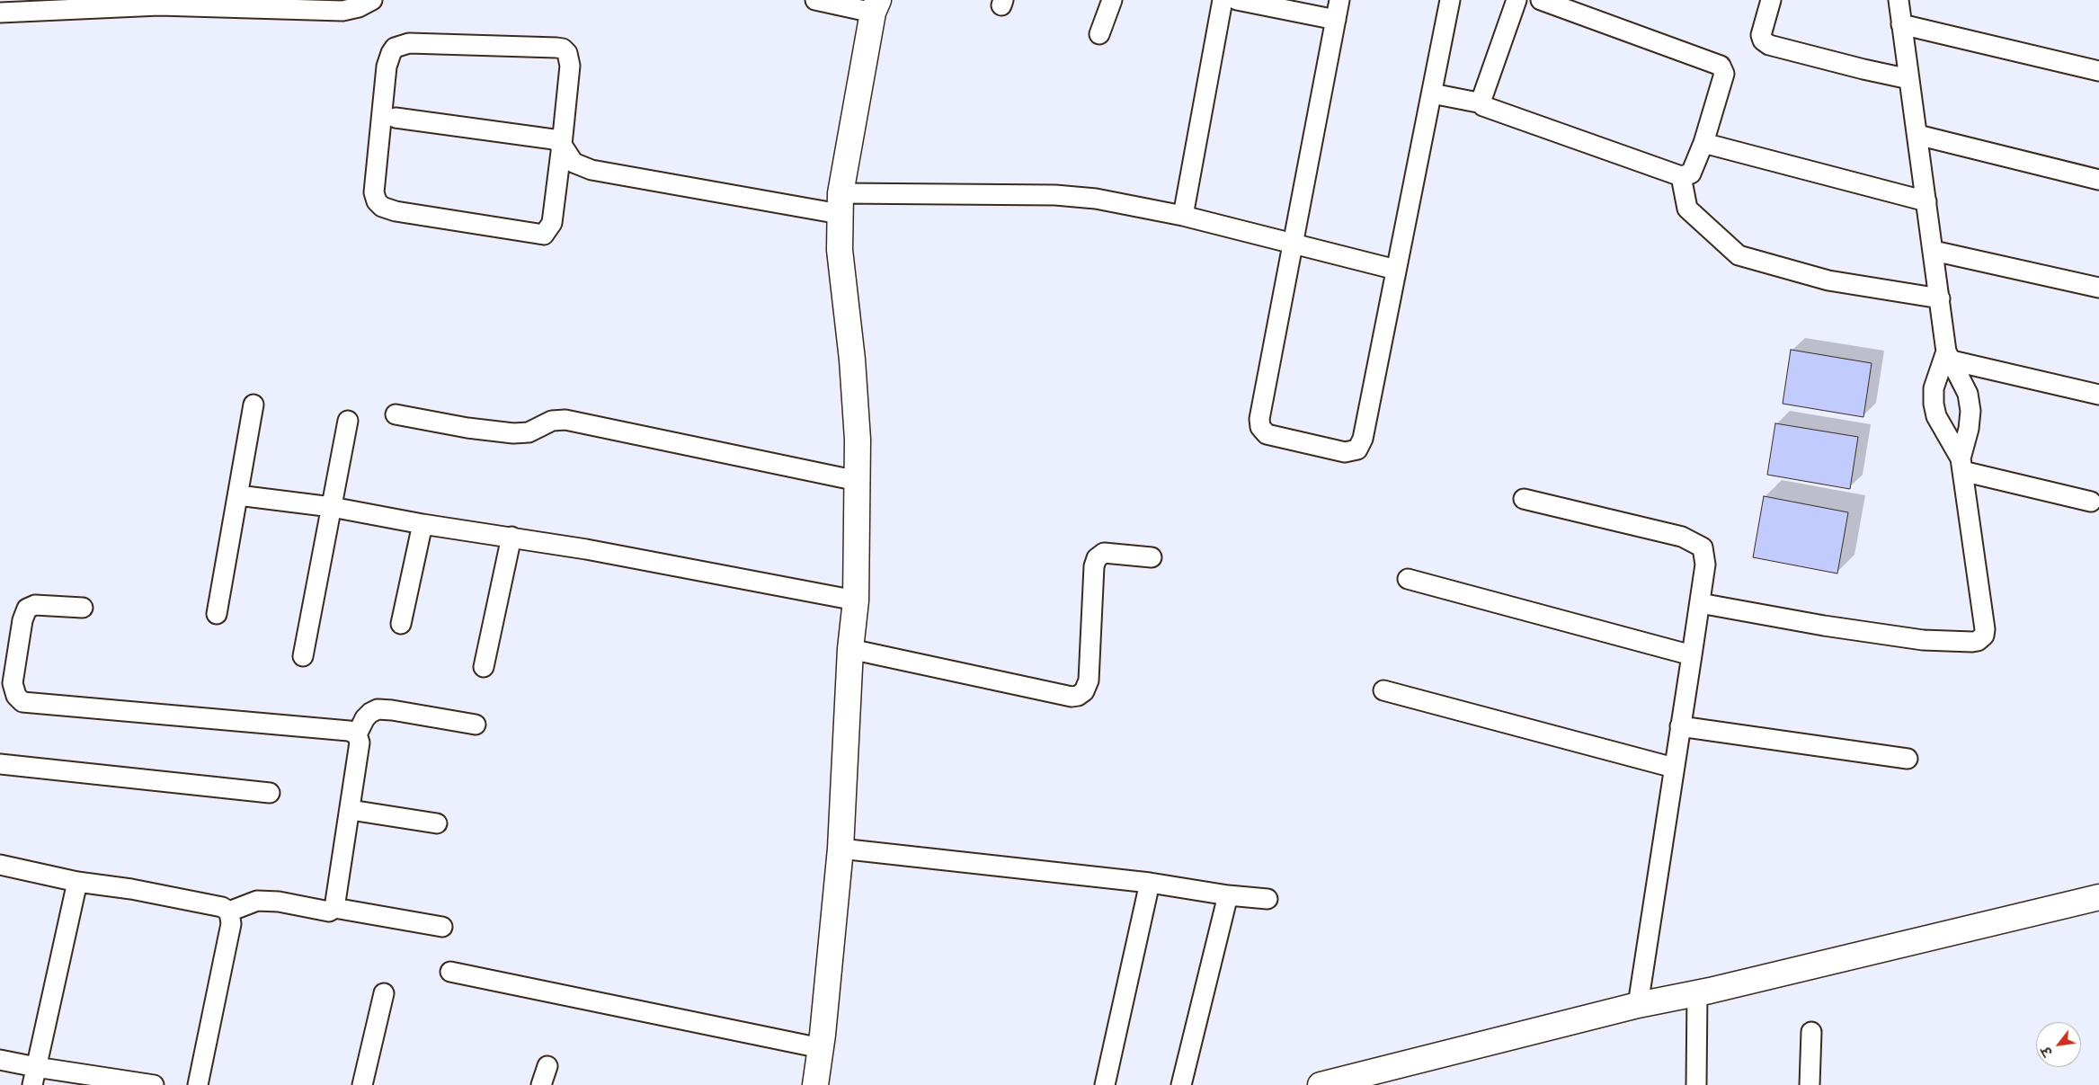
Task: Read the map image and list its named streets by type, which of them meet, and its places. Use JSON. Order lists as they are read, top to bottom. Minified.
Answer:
{"north":"bottom left"}
